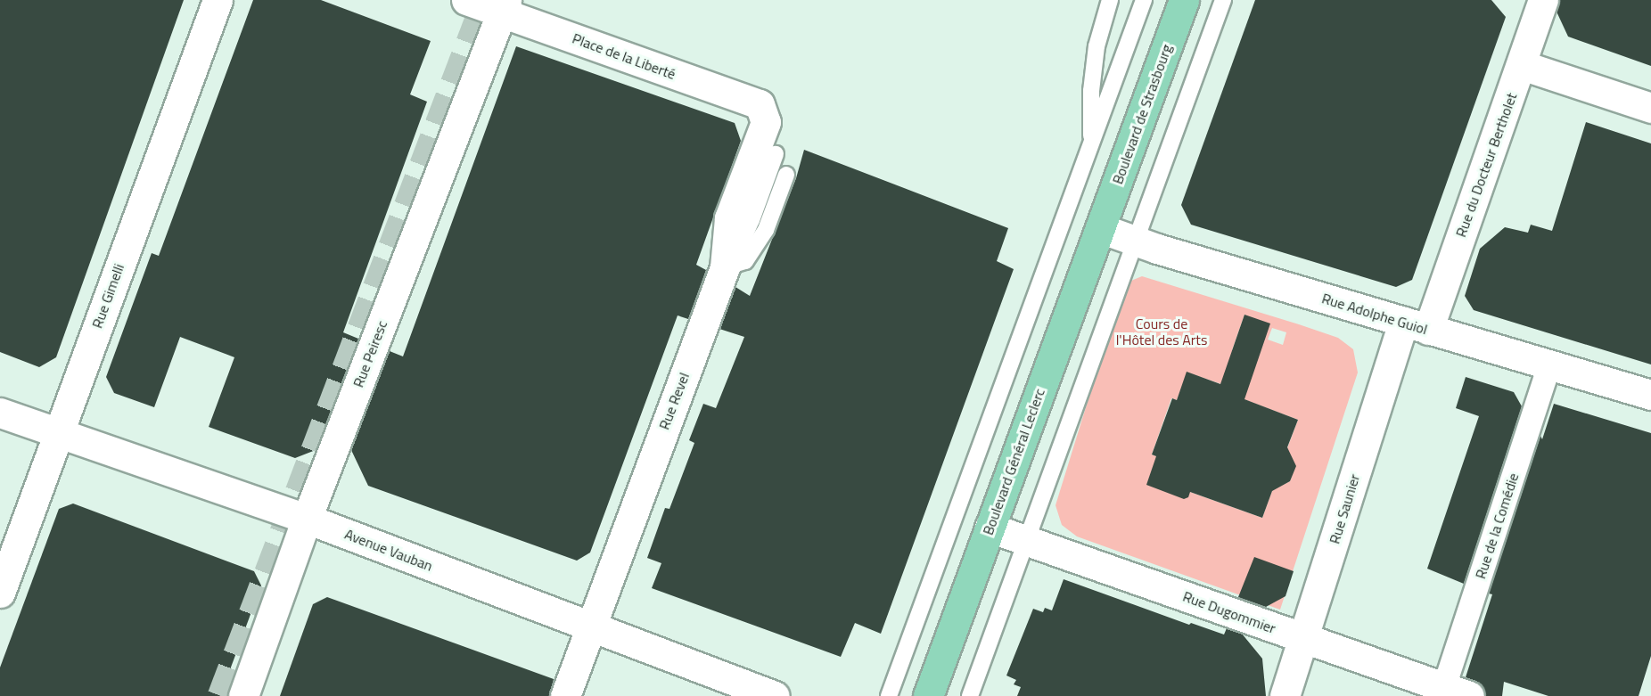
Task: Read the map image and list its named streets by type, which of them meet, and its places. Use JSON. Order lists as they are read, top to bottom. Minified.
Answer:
{"streets":{"main road":["Boulevard de Strasbourg","Boulevard Général Leclerc"],"street":["Place de la Liberté","Rue du Docteur Bertholet","Rue Gimelli","Rue Adolphe Guiol","Rue Peiresc","Rue Revel","Rue Saunier","Rue de la Comédie","Avenue Vauban","Rue Dugommier"]},"crossings":[["Place de la Liberté","Rue Peiresc"],["Place de la Liberté","Rue Revel"],["Boulevard de Strasbourg","Rue Adolphe Guiol"],["Boulevard de Strasbourg","Boulevard Général Leclerc"],["Rue du Docteur Bertholet","Rue Adolphe Guiol"],["Rue du Docteur Bertholet","Rue Saunier"],["Rue Gimelli","Avenue Vauban"],["Rue Adolphe Guiol","Boulevard Général Leclerc"],["Rue Adolphe Guiol","Rue Saunier"],["Rue Adolphe Guiol","Rue de la Comédie"],["Rue Peiresc","Avenue Vauban"],["Rue Revel","Avenue Vauban"],["Boulevard Général Leclerc","Rue Dugommier"],["Rue Saunier","Rue Dugommier"],["Rue de la Comédie","Rue Dugommier"]],"parks":["Cours de l'Hôtel des Arts"]}
